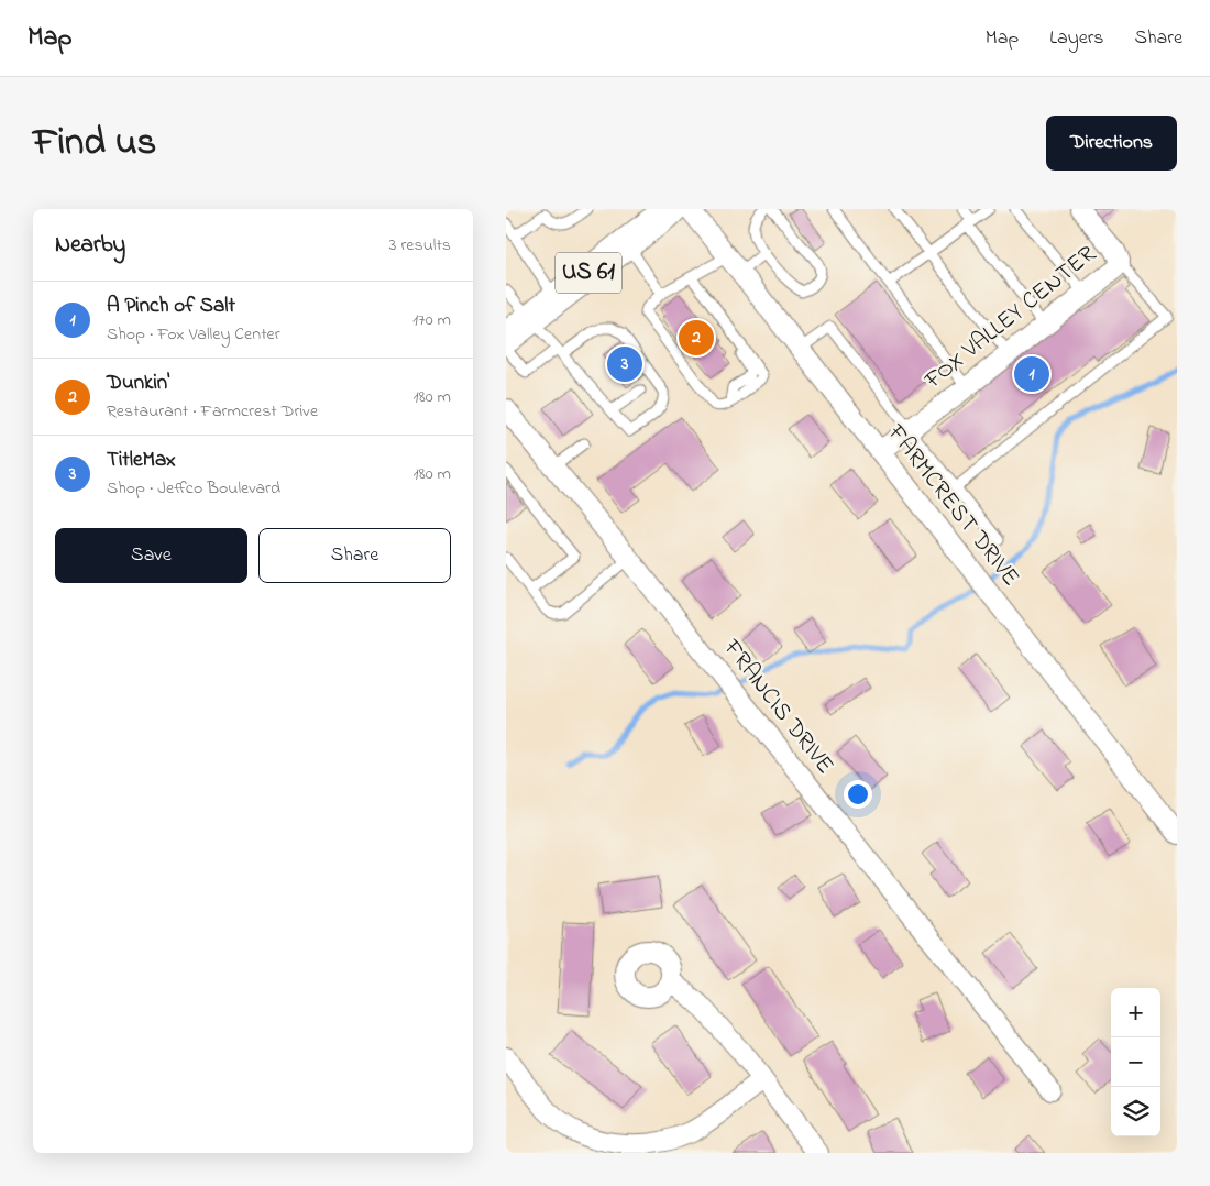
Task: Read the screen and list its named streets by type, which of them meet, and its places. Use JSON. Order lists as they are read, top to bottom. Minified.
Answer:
{"streets":{"main road":["US 61"],"street":["FOX VALLEY CENTER","FARMCREST DRIVE","FRANCIS DRIVE"]},"crossings":[["FOX VALLEY CENTER","FARMCREST DRIVE"]],"page":{"header":"Map","nav":["Map","Layers","Share"],"title":"Find us","buttons":["Directions",["Save","Share"]],"heading":["Nearby","3 results"],"list":[{"mark":"1","name":"A Pinch of Salt","note":"Shop · Fox Valley Center","value":"170 m"},{"mark":"2","name":"Dunkin'","note":"Restaurant · Farmcrest Drive","value":"180 m"},{"mark":"3","name":"TitleMax","note":"Shop · Jeffco Boulevard","value":"180 m"}],"pins":["2","3","1"],"map_buttons":["+","−"]}}
